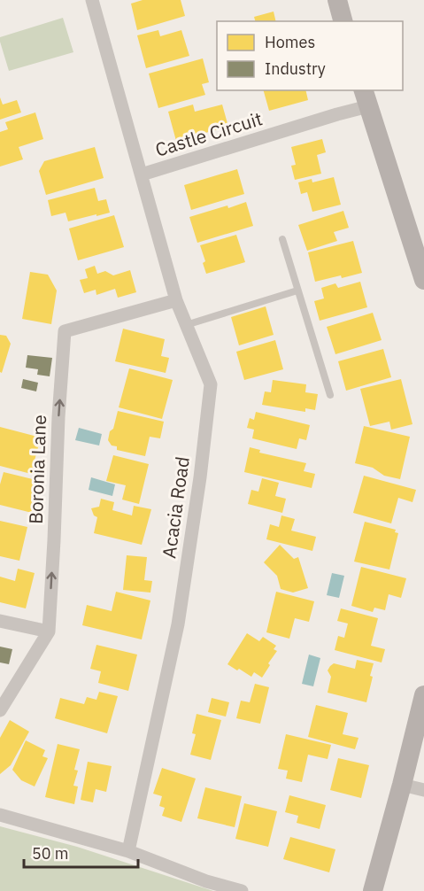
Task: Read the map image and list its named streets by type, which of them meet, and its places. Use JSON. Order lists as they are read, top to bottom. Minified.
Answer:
{"streets":{"street":["Castle Circuit","Boronia Lane","Acacia Road"]},"crossings":[["Castle Circuit","Acacia Road"],["Boronia Lane","Acacia Road"]],"one_way":["Boronia Lane"],"legend":["Homes","Industry"],"scale_bar":"50 m"}
